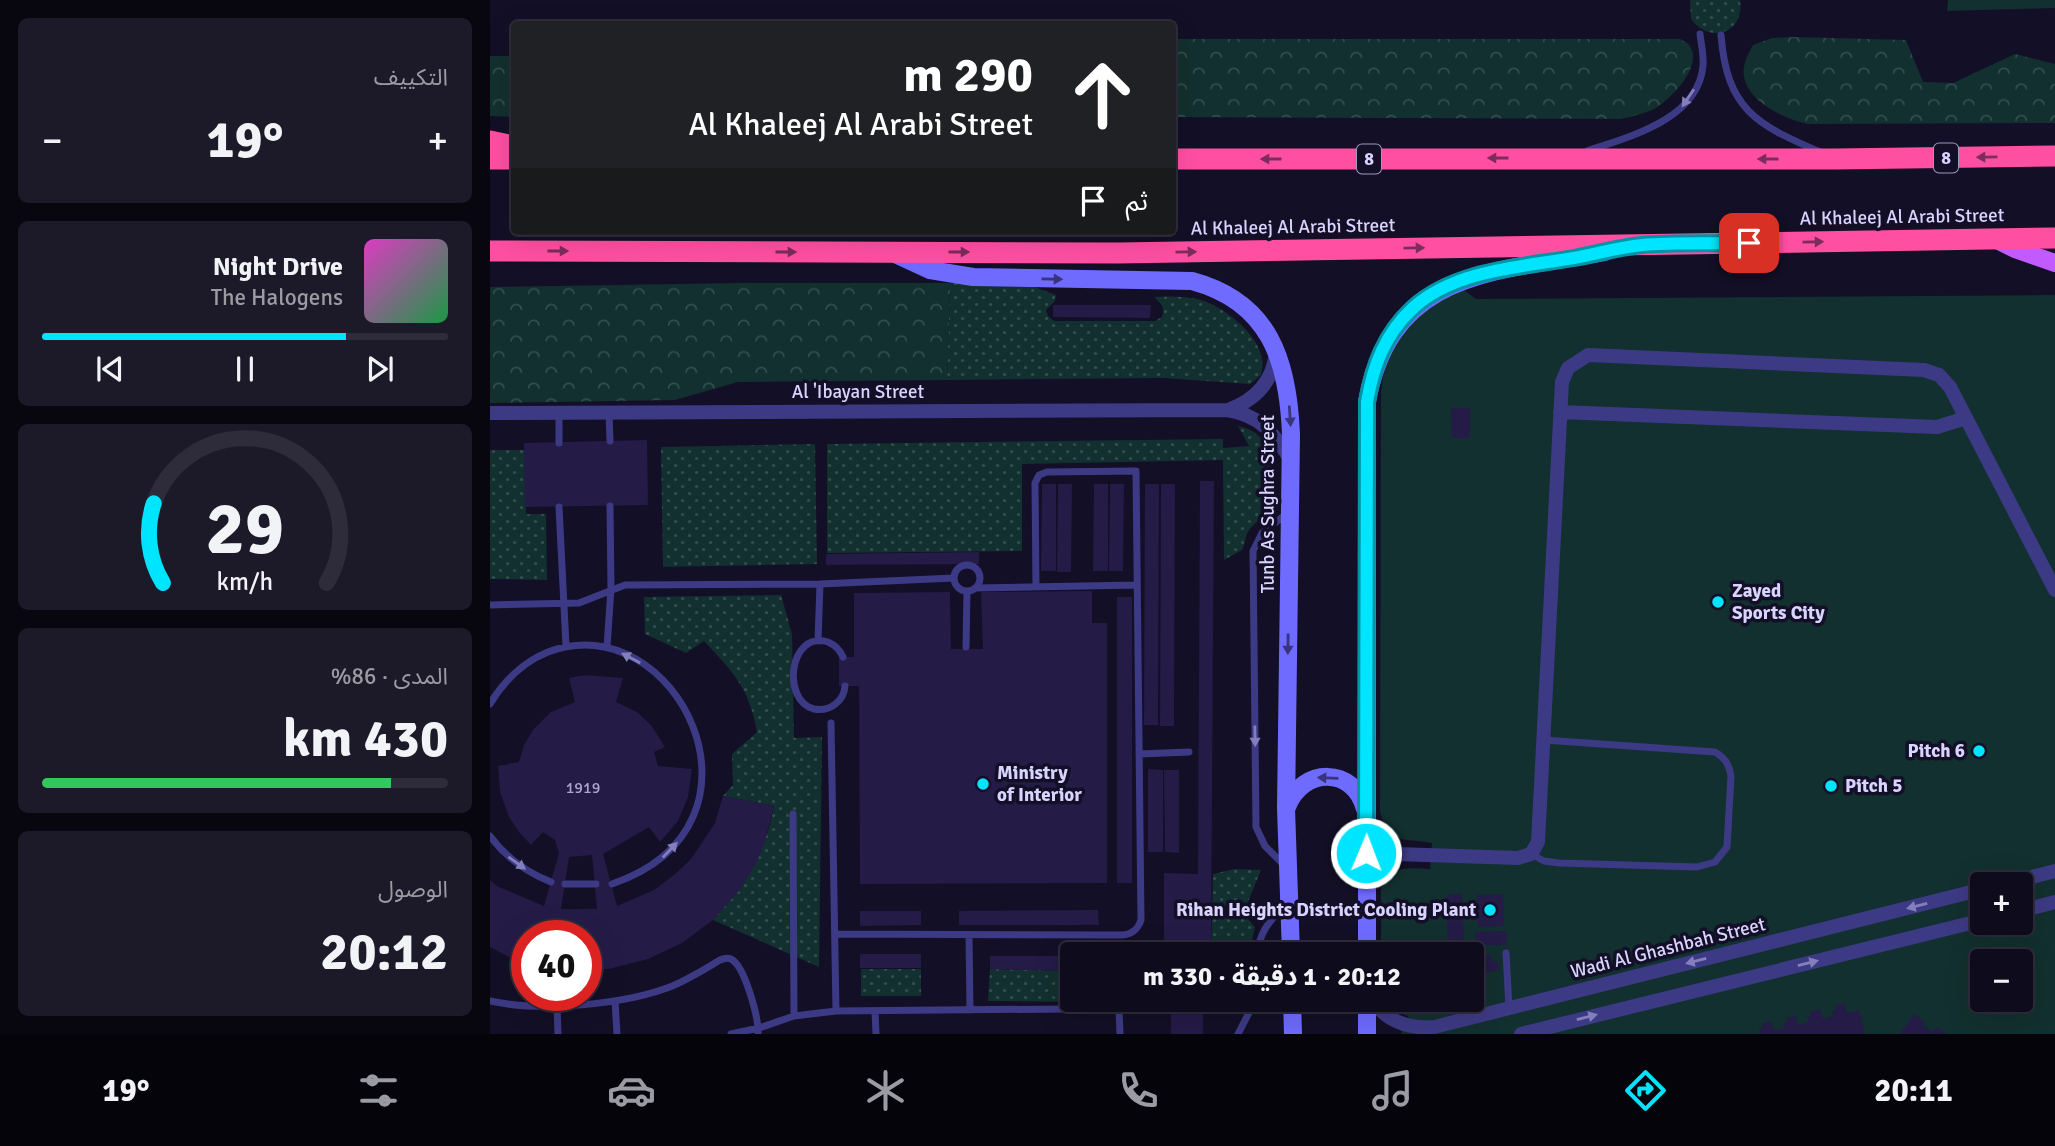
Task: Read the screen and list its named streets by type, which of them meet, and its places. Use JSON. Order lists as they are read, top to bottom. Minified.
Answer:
{"streets":{"highway":["8","Al Khaleej Al Arabi Street"],"street":["Al 'Ibayan Street","Tunb As Sughra Street","Wadi Al Ghashbah Street"]},"crossings":[["Al Khaleej Al Arabi Street","Tunb As Sughra Street"],["Al 'Ibayan Street","Tunb As Sughra Street"]],"places":["Zayed Sports City","Pitch 6","Ministry of Interior","Pitch 5","Rihan Heights District Cooling Plant"],"house_numbers":["1919"],"page":{"tile":["التكييف",["المدى · 86%","430 km"],["الوصول","20:12"]],"turn":["290 m","Al Khaleej Al Arabi Street"],"heat":["−","19°","+"],"then":"ثم","song":["Night Drive","The Halogens"],"map_buttons":["+","−"],"limit":"40","trip":"20:12 · 1 دقيقة · 330 m","tabs":["20:11","19°"],"gauge":["29","km/h"]}}
